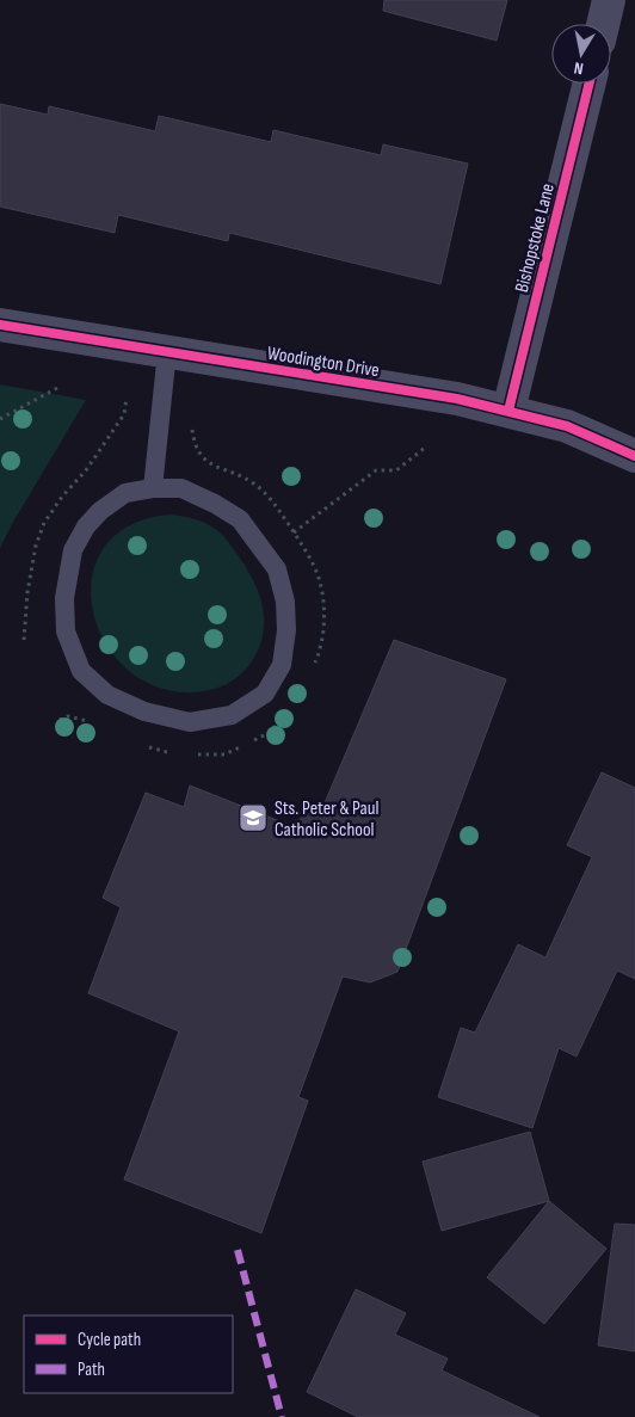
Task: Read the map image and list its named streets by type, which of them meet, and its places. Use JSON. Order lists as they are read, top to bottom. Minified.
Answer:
{"streets":{"street":["Bishopstoke Lane","Woodington Drive"]},"crossings":[["Bishopstoke Lane","Woodington Drive"]],"places":{"school or university":["Sts. Peter & Paul Catholic School"]},"legend":["Cycle path","Path"],"north":"bottom"}
